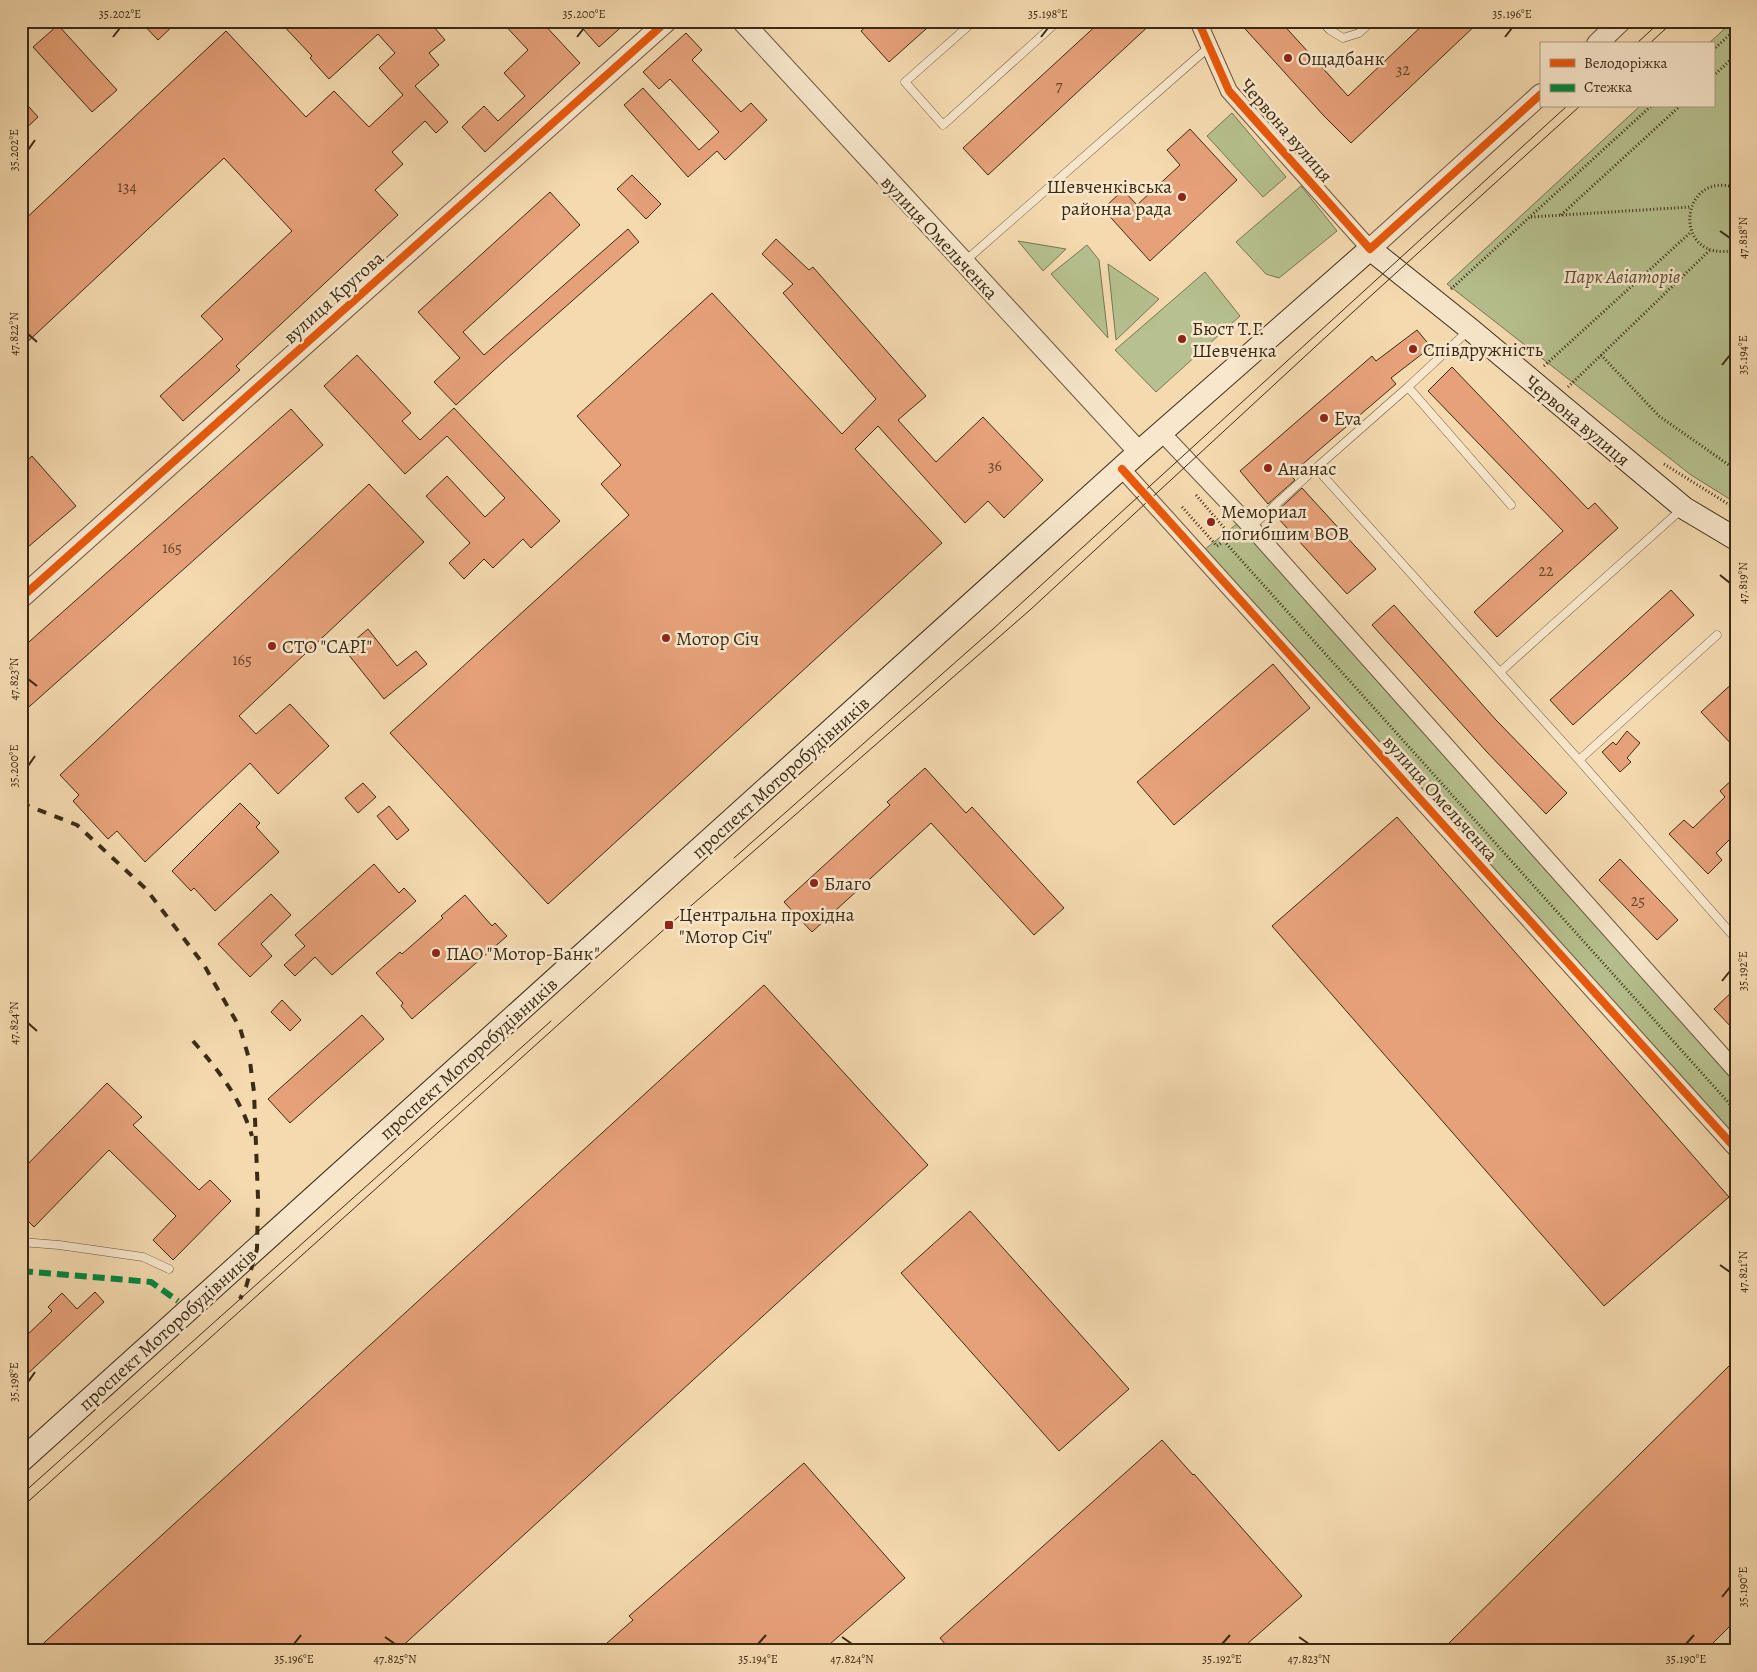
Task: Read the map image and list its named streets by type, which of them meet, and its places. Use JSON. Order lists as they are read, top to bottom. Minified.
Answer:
{"streets":{"main road":["Червона вулиця","проспект Моторобудівників"],"street":["вулиця Омельченка","вулиця Кругова"]},"crossings":[["Червона вулиця","проспект Моторобудівників"],["вулиця Омельченка","проспект Моторобудівників"]],"parks":["Парк Авіаторів"],"places":{"other":["Ощадбанк","Шевченківська районна рада","Бюст Т.Г. Шевченка","Співдружність","Eva","Ананас","Мемориал погибшим ВОВ","Мотор Січ","СТО \"CAPI\"","Благо","ПАО \"Мотор-Банк\""],"transit":["Центральна прохідна \"Мотор Січ\""]},"house_numbers":["32","7","134","36","165","22","165","25"],"legend":["Велодоріжка","Стежка"],"coordinates":["35.202°E","35.200°E","35.198°E","35.196°E","47.818°N","47.822°N","35.194°E","47.819°N","47.823°N","35.192°E","47.824°N","47.821°N","35.190°E","47.825°N"]}
